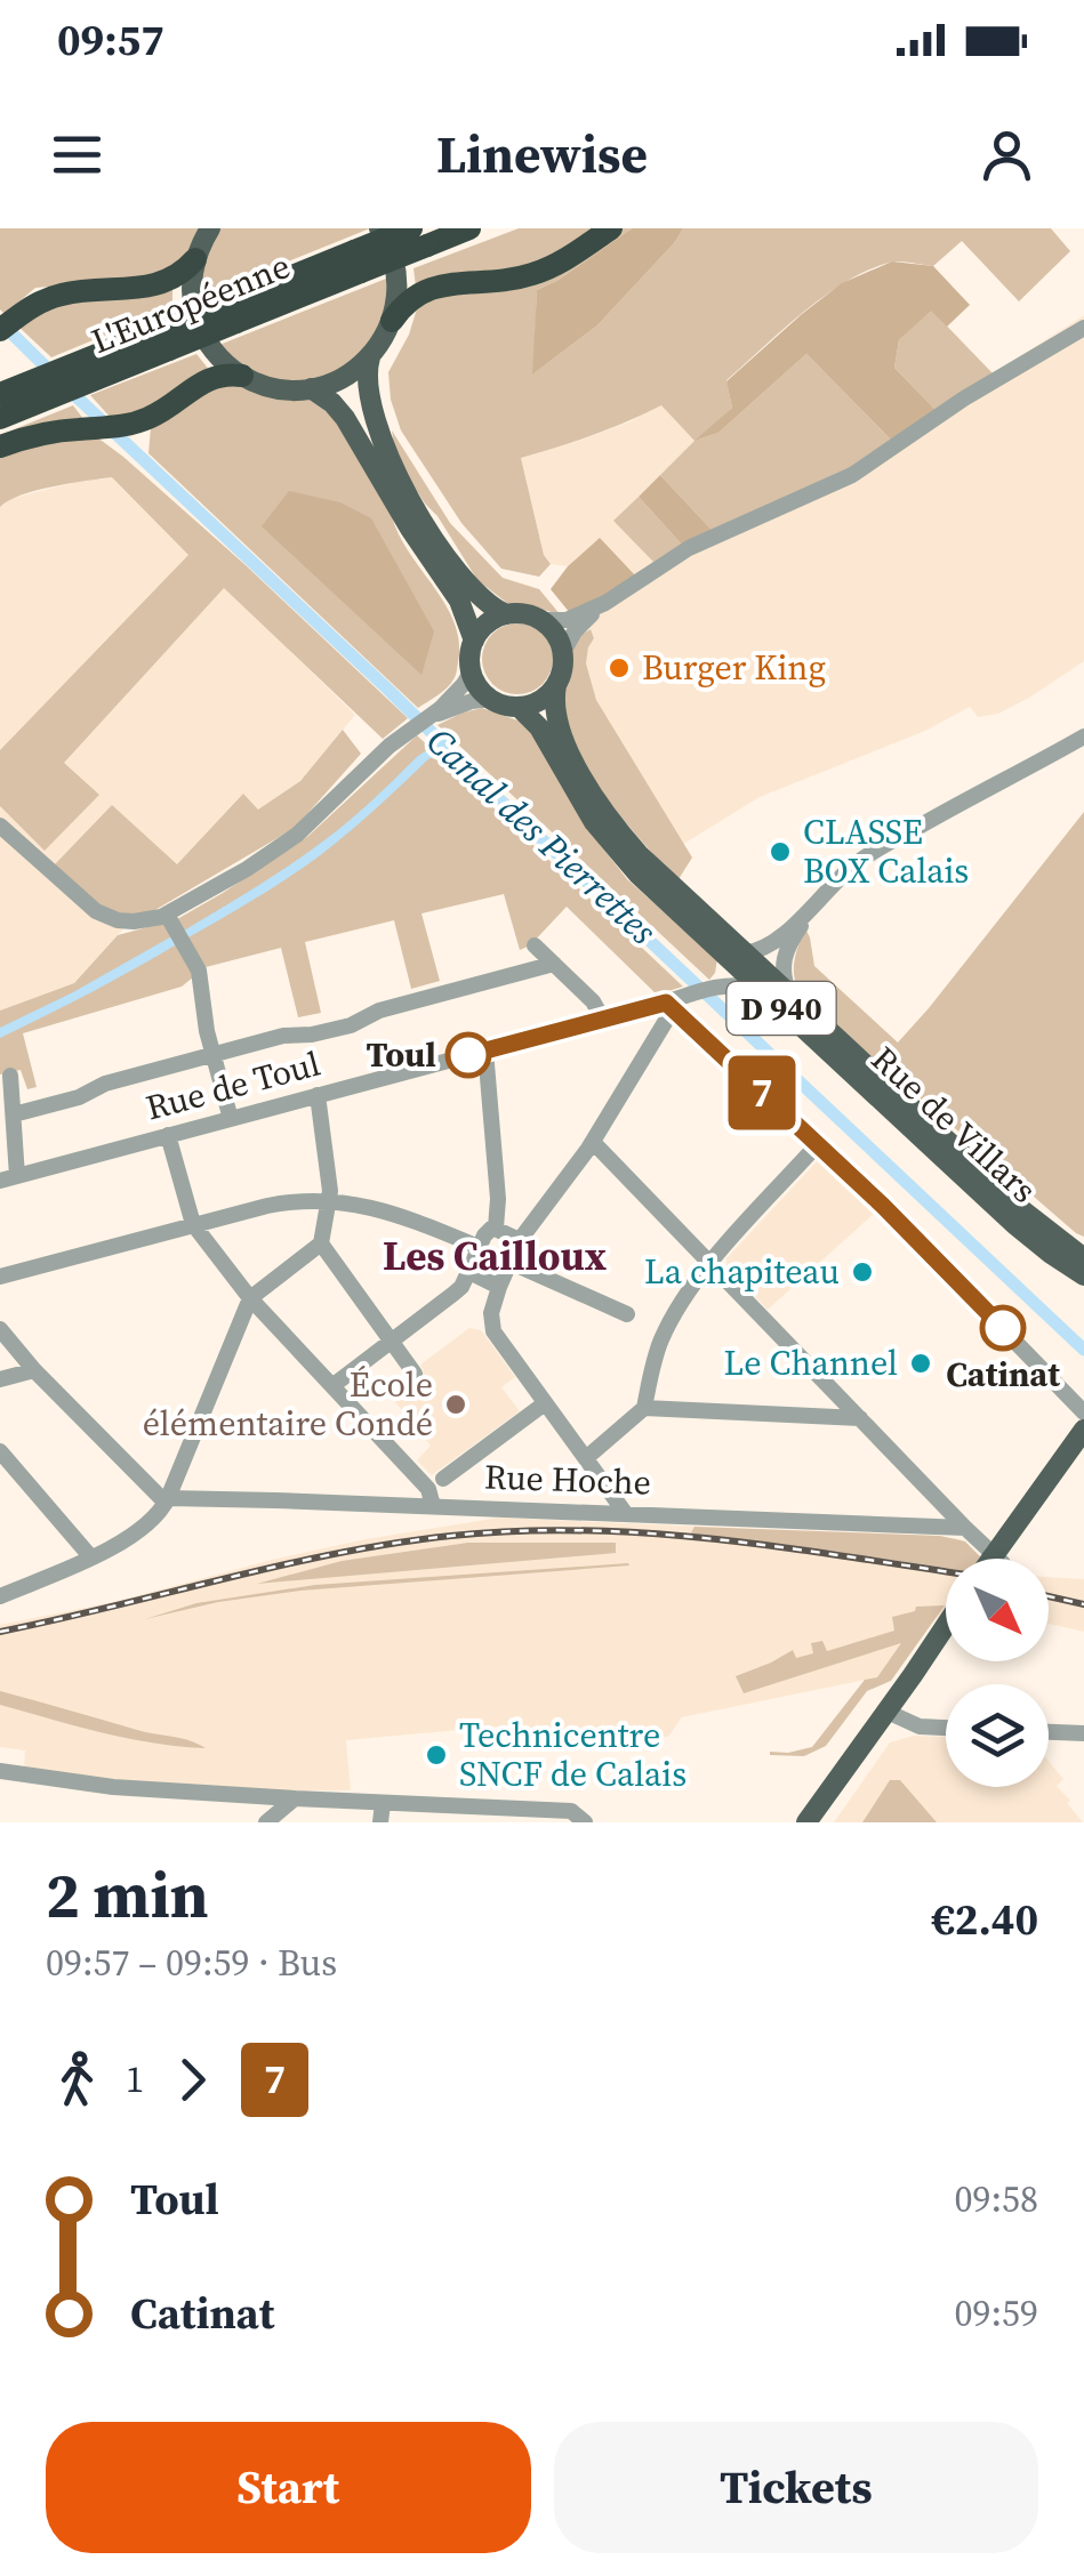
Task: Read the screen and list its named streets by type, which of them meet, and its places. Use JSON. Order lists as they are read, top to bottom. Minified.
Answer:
{"streets":{"highway":["L'Européenne"],"main road":["D 940","Rue de Villars"],"street":["Rue de Toul","Rue Hoche"]},"crossings":[["Rue de Toul","Rue de Villars"]],"districts":["Les Cailloux"],"water":["Canal des Pierrettes"],"places":["Burger King","CLASSE BOX Calais","Toul","La chapiteau","Catinat","Le Channel","École élémentaire Condé","Technicentre SNCF de Calais"],"lines":["bus line 7"],"north":"bottom right","page":{"status":"09:57","header":"Linewise","on_map":"7","heading":["2 min","09:57 – 09:59 · Bus","€2.40"],"legs":["1","7"],"list":[{"name":"Toul","value":"09:58"},{"name":"Catinat","value":"09:59"}],"buttons":["Start","Tickets"]}}
